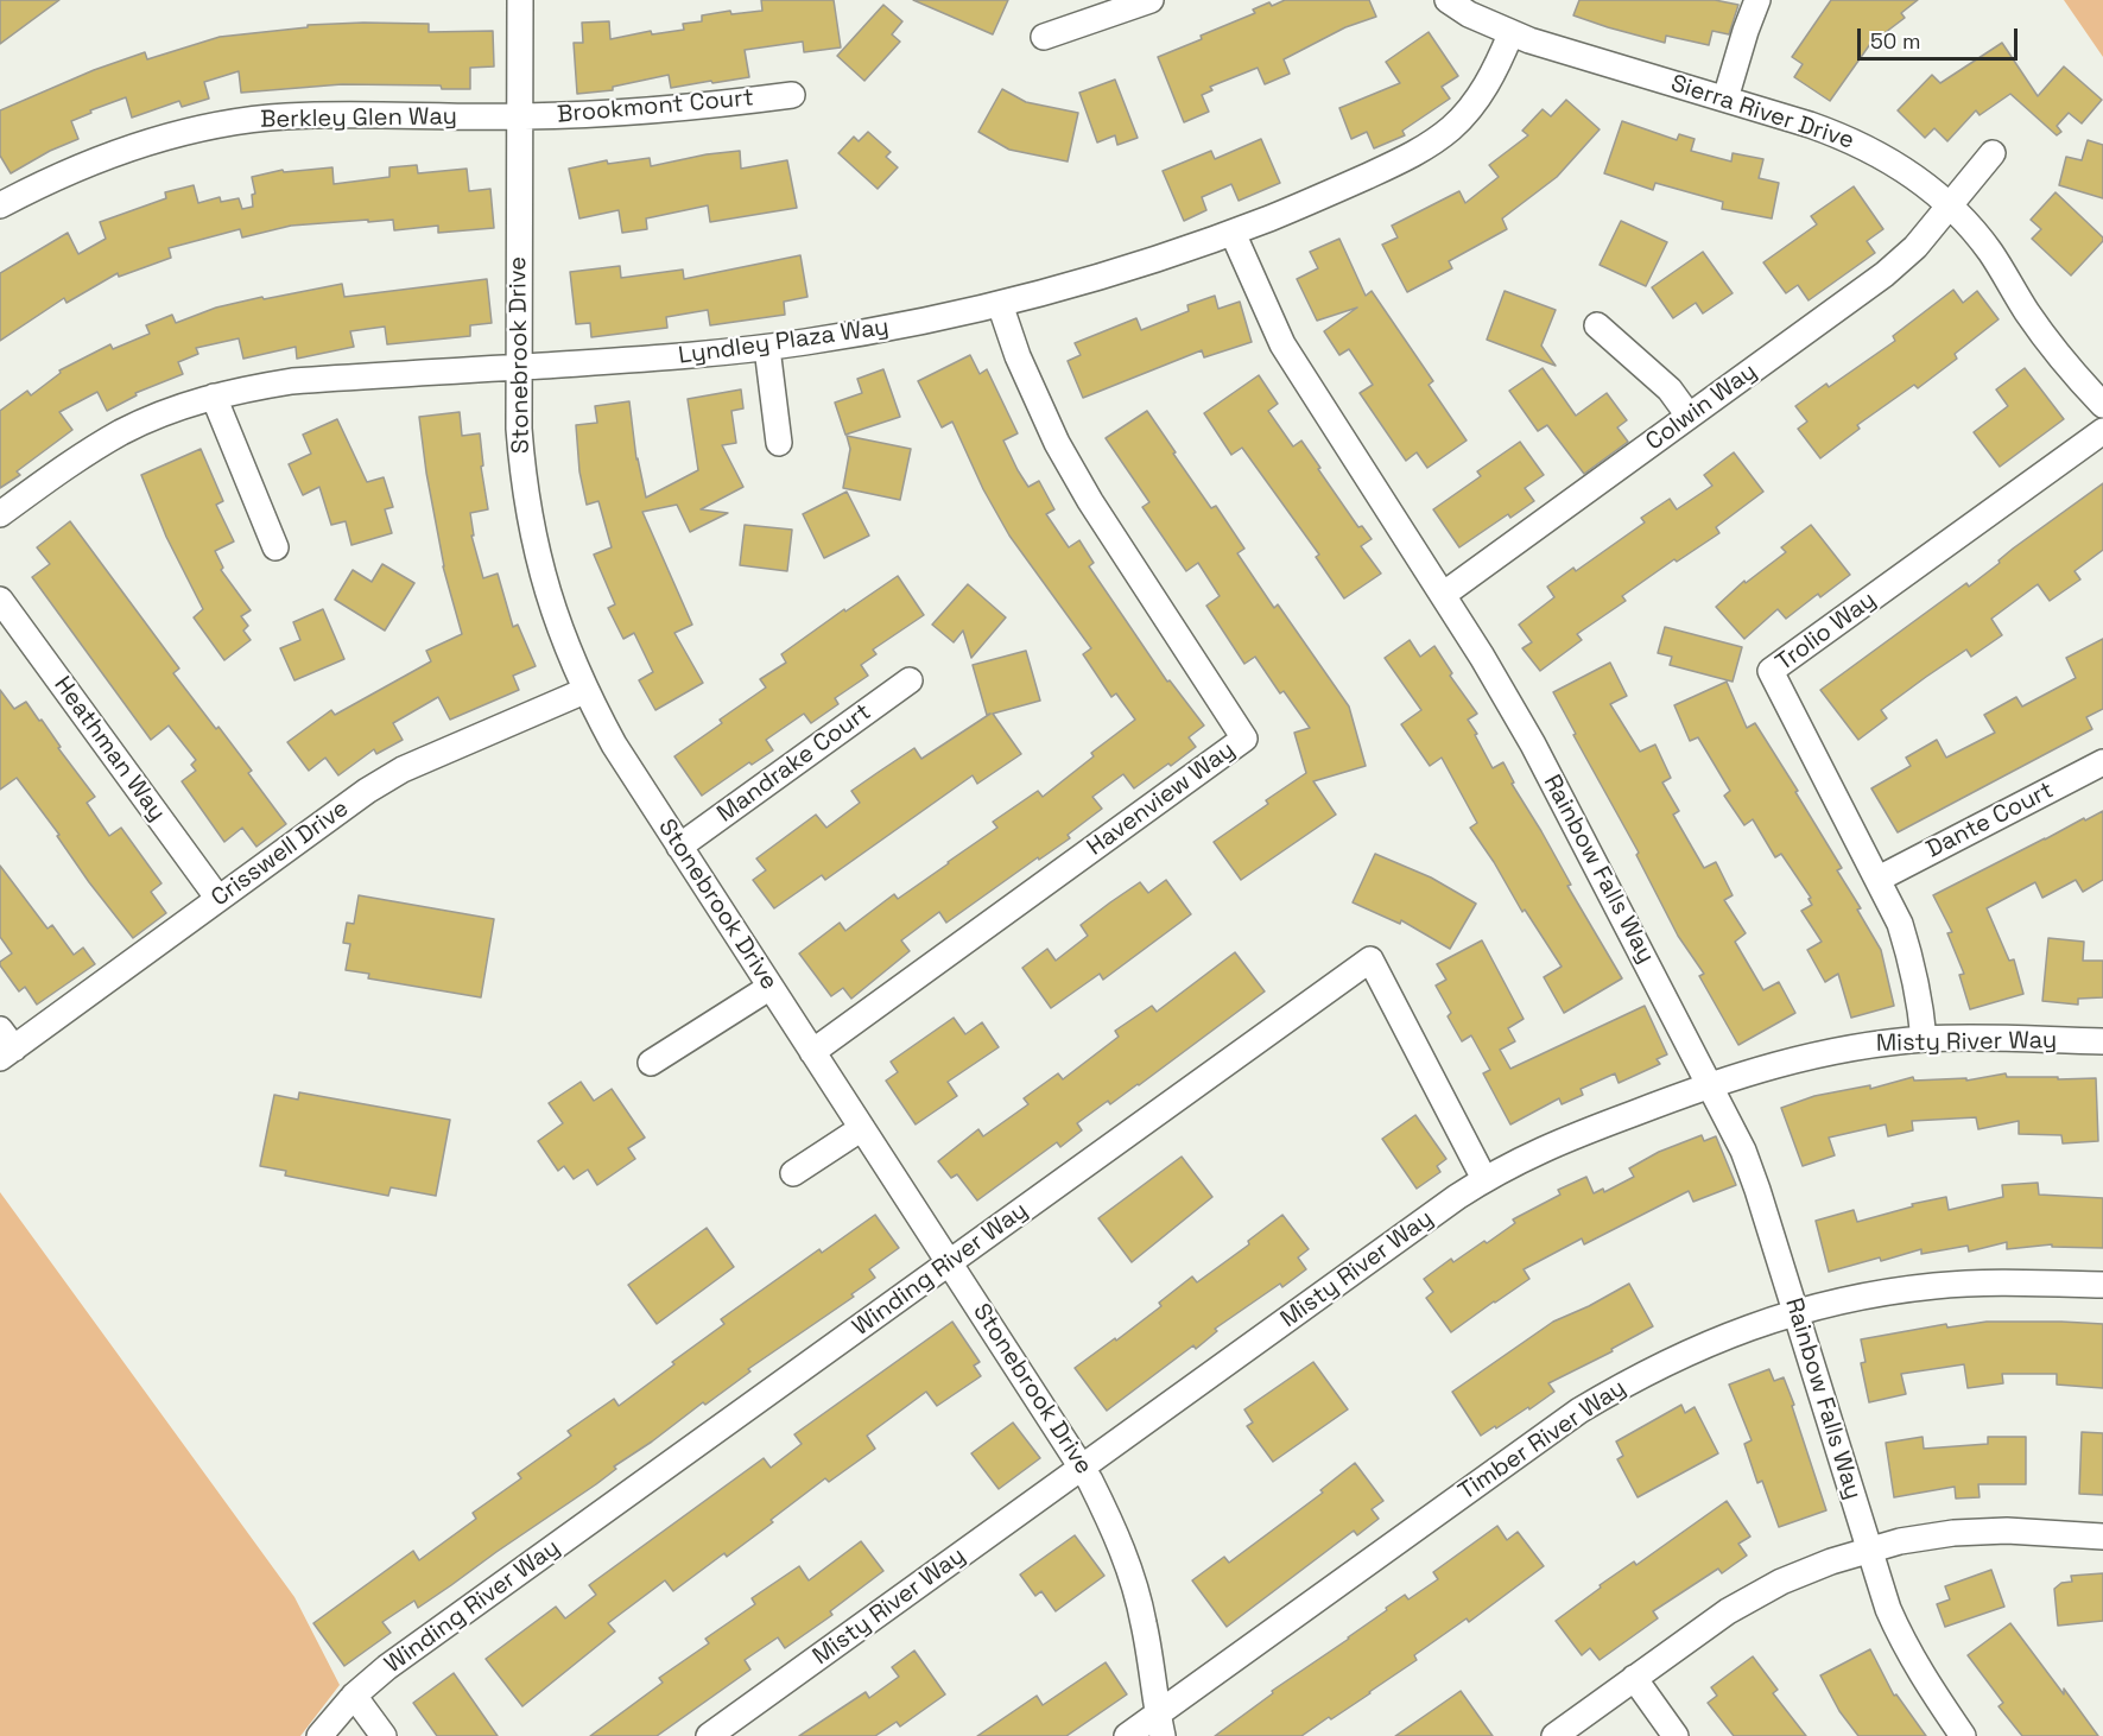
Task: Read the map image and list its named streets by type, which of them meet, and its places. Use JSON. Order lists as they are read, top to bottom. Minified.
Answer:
{"streets":{"street":["Brookmont Court","Sierra River Drive","Berkley Glen Way","Lyndley Plaza Way","Stonebrook Drive","Colwin Way","Trolio Way","Heathman Way","Mandrake Court","Havenview Way","Dante Court","Crisswell Drive","Rainbow Falls Way","Misty River Way","Winding River Way","Timber River Way"]},"crossings":[["Brookmont Court","Berkley Glen Way"],["Brookmont Court","Stonebrook Drive"],["Sierra River Drive","Lyndley Plaza Way"],["Sierra River Drive","Colwin Way"],["Berkley Glen Way","Stonebrook Drive"],["Lyndley Plaza Way","Stonebrook Drive"],["Lyndley Plaza Way","Havenview Way"],["Lyndley Plaza Way","Rainbow Falls Way"],["Stonebrook Drive","Mandrake Court"],["Stonebrook Drive","Havenview Way"],["Stonebrook Drive","Crisswell Drive"],["Stonebrook Drive","Misty River Way"],["Stonebrook Drive","Winding River Way"],["Stonebrook Drive","Timber River Way"],["Colwin Way","Rainbow Falls Way"],["Trolio Way","Dante Court"],["Trolio Way","Misty River Way"],["Heathman Way","Crisswell Drive"],["Rainbow Falls Way","Misty River Way"],["Rainbow Falls Way","Timber River Way"],["Misty River Way","Winding River Way"]],"scale_bar":"50 m"}
